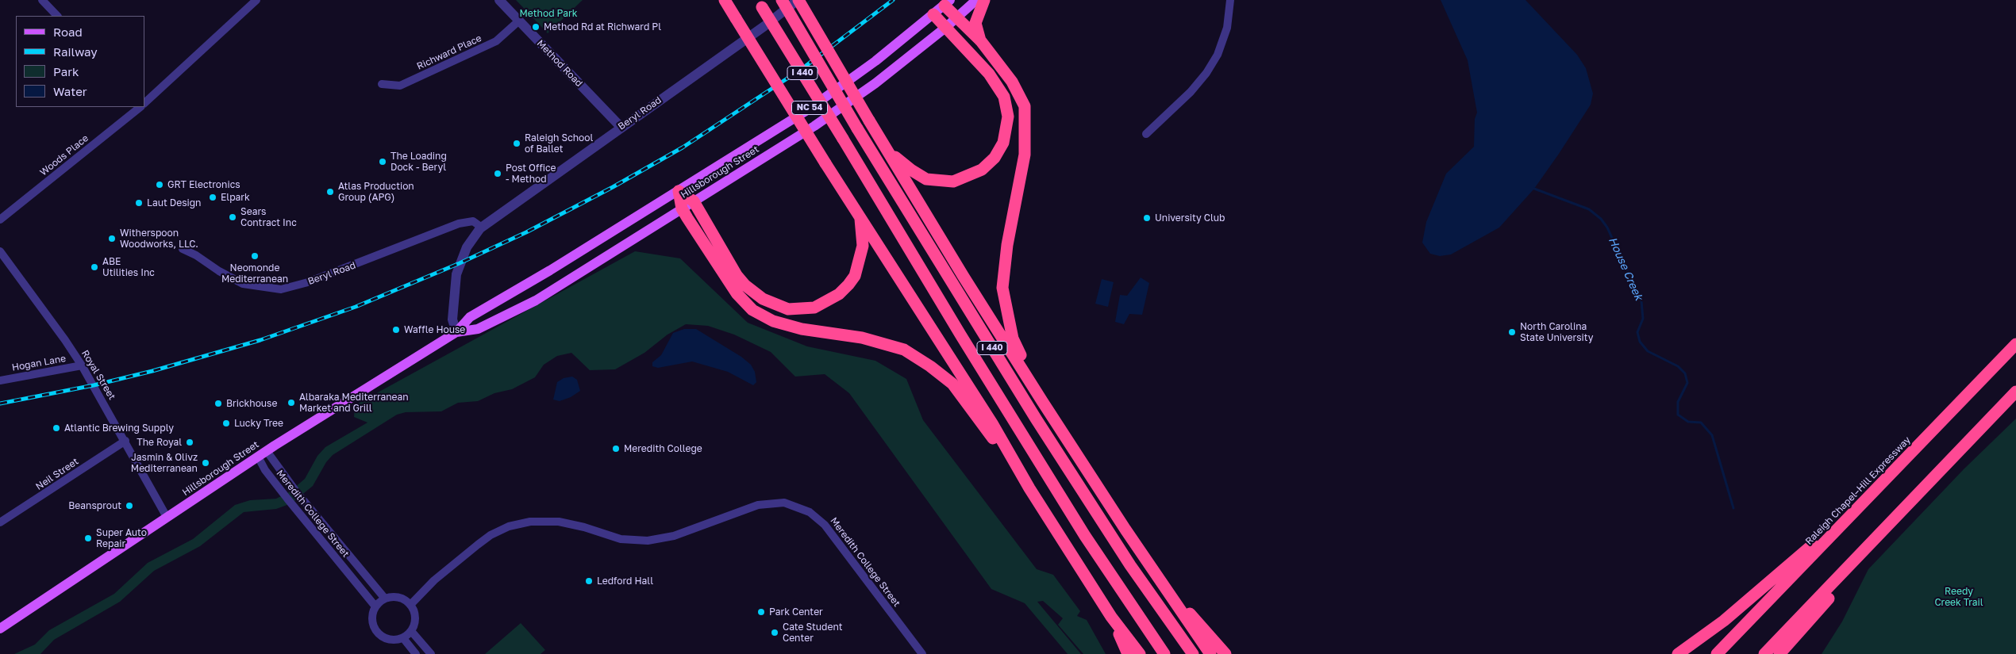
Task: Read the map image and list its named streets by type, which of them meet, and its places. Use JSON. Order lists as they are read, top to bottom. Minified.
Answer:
{"streets":{"highway":["I 440","Raleigh Chapel–Hill Expressway"],"main road":["NC 54","Hillsborough Street"],"street":["Richward Place","Method Road","Beryl Road","Woods Place","Hogan Lane","Royal Street","Neil Street","Meredith College Street"]},"crossings":[["Richward Place","Method Road"],["Method Road","Beryl Road"],["Beryl Road","Hillsborough Street"],["Hillsborough Street","Royal Street"],["Hillsborough Street","Meredith College Street"],["Hogan Lane","Royal Street"],["Royal Street","Neil Street"]],"water":["House Creek"],"parks":["Method Park","Reedy Creek Trail"],"places":["Method Rd at Richward Pl","Raleigh School of Ballet","The Loading Dock - Beryl","Post Office - Method","GRT Electronics","Atlas Production Group (APG)","Elpark","Laut Design","Sears Contract Inc","University Club","Witherspoon Woodworks, LLC.","Neomonde Mediterranean","ABE Utilities Inc","Waffle House","North Carolina State University","Albaraka Mediterranean Market and Grill","Brickhouse","Lucky Tree","Atlantic Brewing Supply","The Royal","Meredith College","Jasmin & Olivz Mediterranean","Beansprout","Super Auto Repair","Ledford Hall","Park Center","Cate Student Center"],"legend":["Road","Railway","Park","Water"]}
